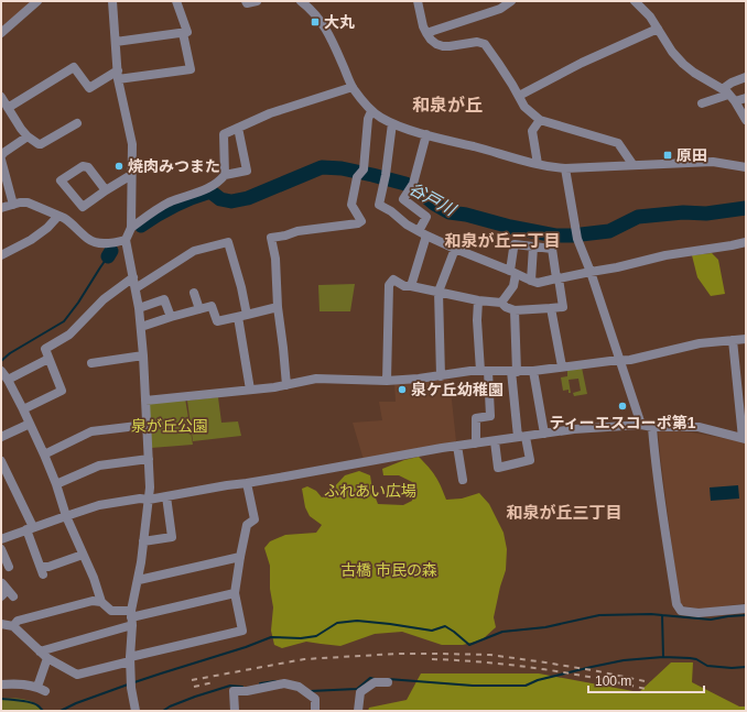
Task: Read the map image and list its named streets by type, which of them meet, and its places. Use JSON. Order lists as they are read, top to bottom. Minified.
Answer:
{"districts":["和泉が丘","和泉が丘二丁目","和泉が丘三丁目"],"water":["谷戸川"],"parks":["泉が丘公園","ふれあい広場","古橋 市民の森"],"places":{"transit":["大丸","原田"],"other":["焼肉みつまた","泉ケ丘幼稚園","ティーエスコーポ第1"]},"scale_bar":"100 m"}
